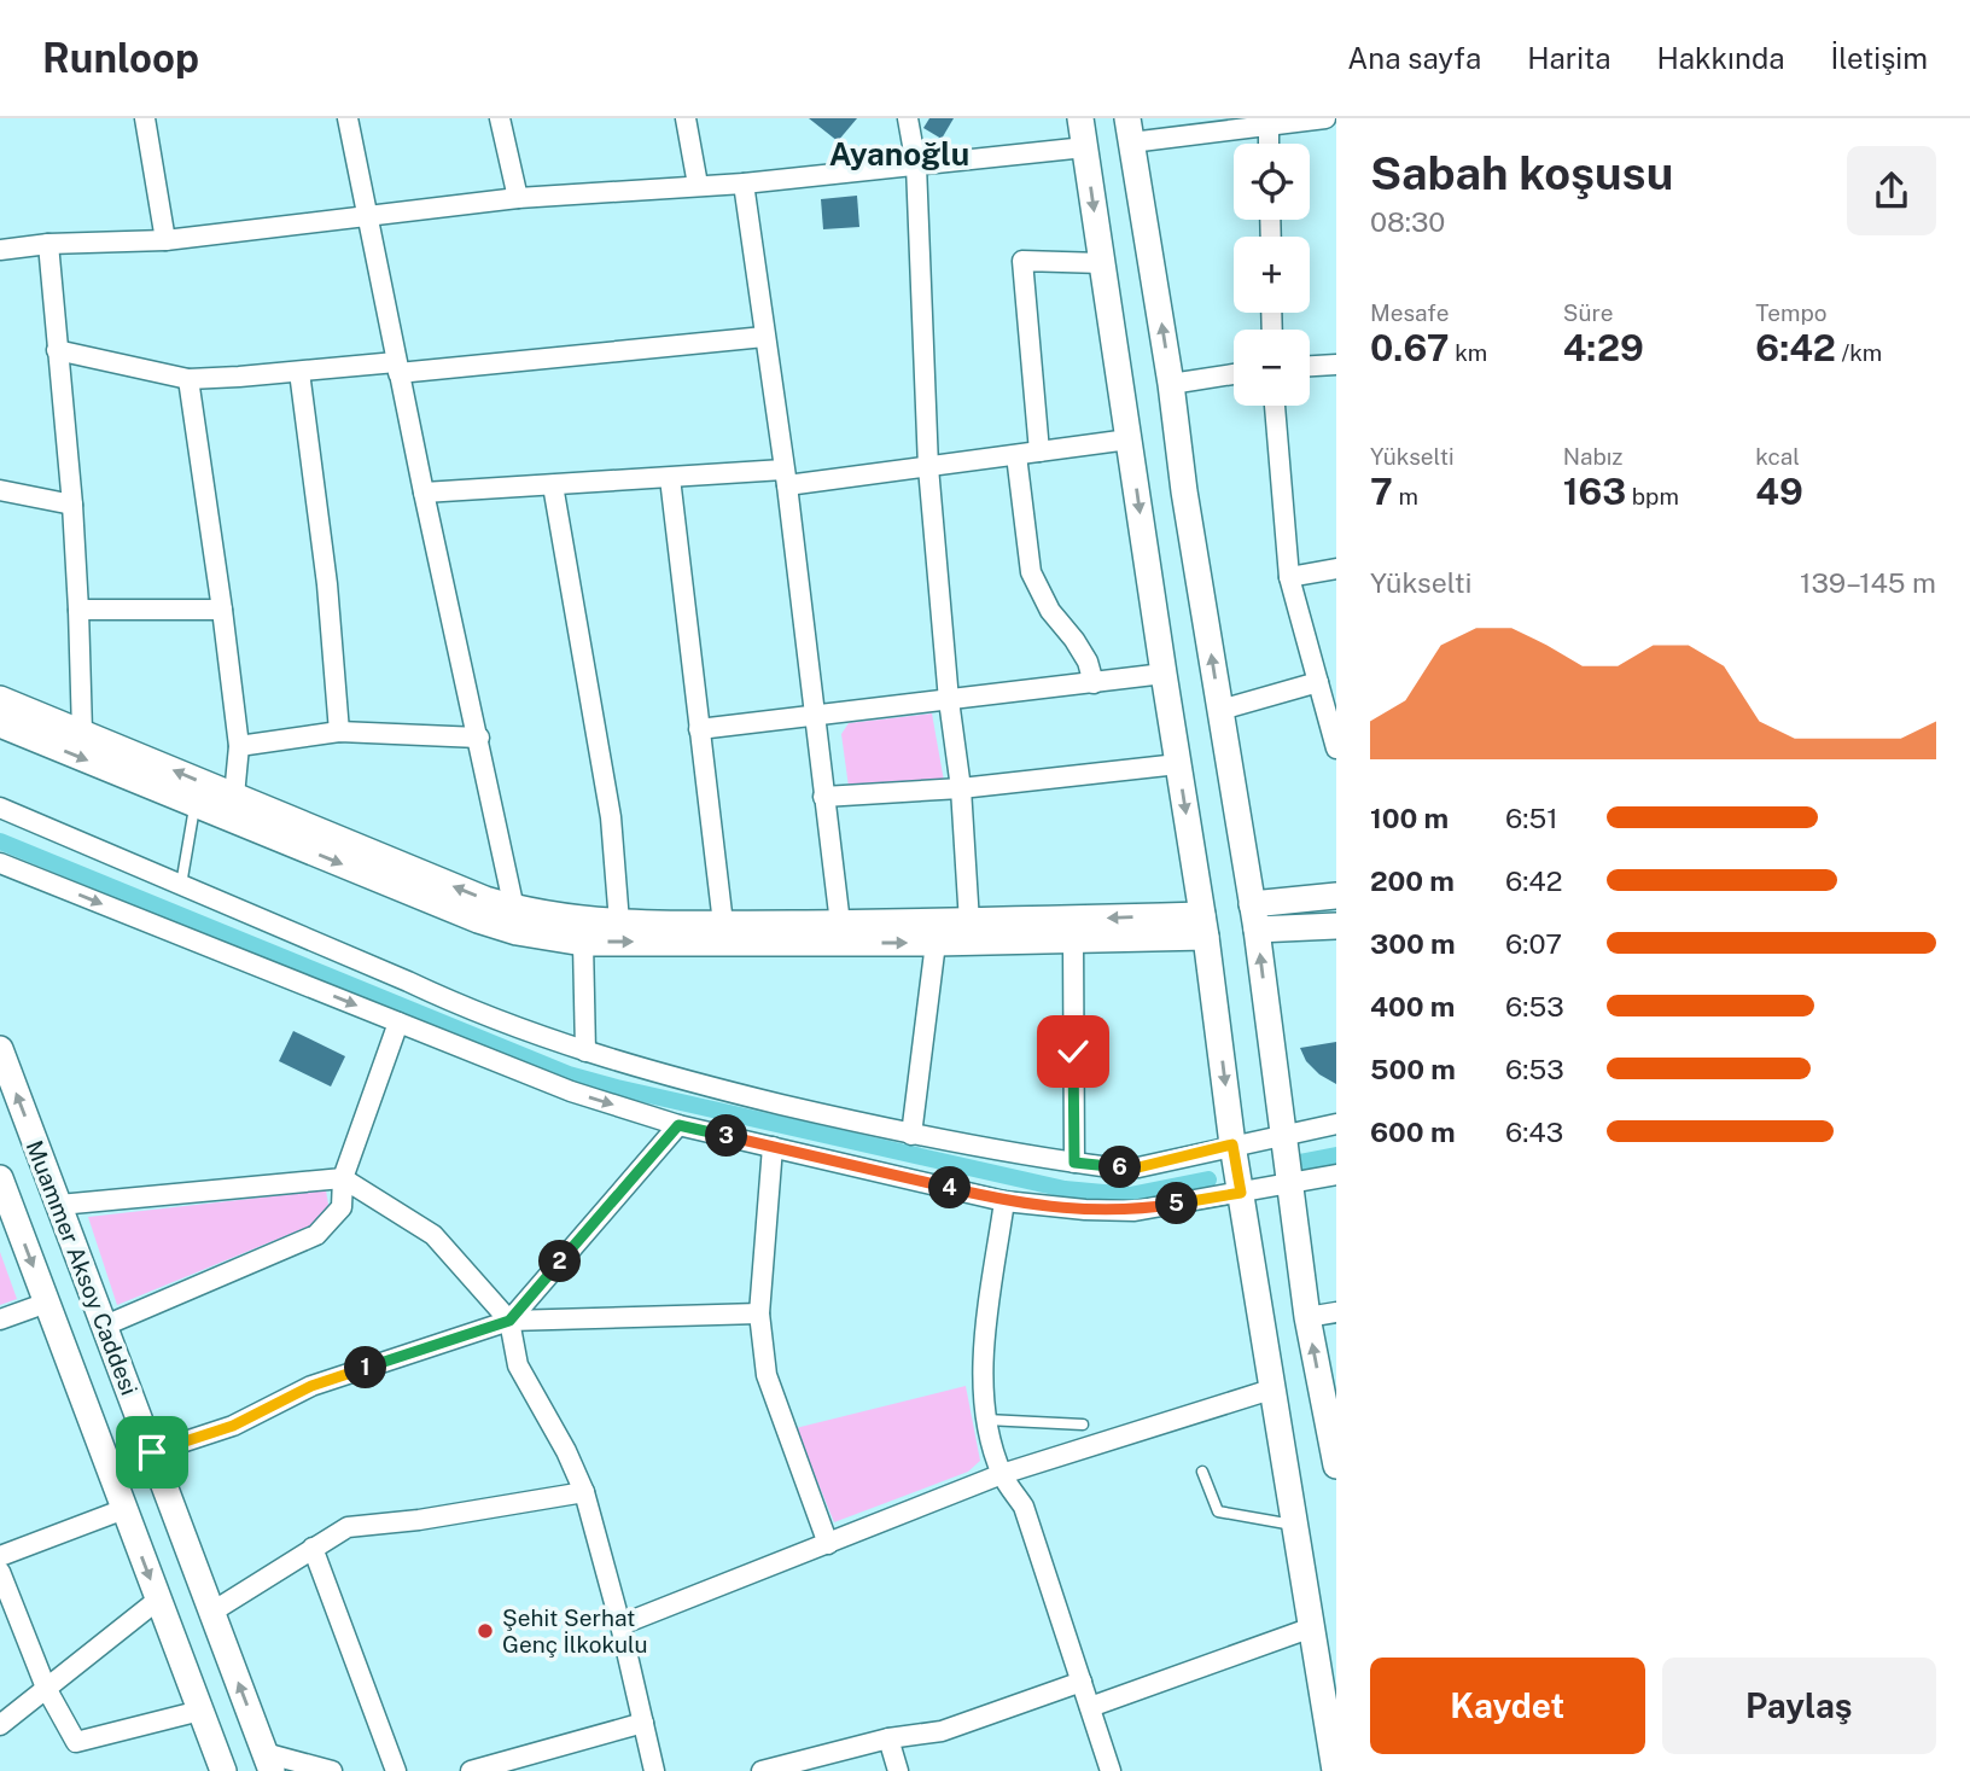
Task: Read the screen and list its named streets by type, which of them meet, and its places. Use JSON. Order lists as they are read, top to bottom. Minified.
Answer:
{"streets":{"street":["Muammer Aksoy Caddesi"]},"districts":["Ayanoğlu"],"places":["Şehit Serhat Genç İlkokulu"],"page":{"header":"Runloop","nav":["Ana sayfa","Harita","Hakkında","İletişim"],"heading":["Sabah koşusu","08:30"],"map_buttons":["+","−"],"stats":[["Mesafe","0.67 km"],["Süre","4:29"],["Tempo","6:42 /km"],["Yükselti","7 m"],["Nabız","163 bpm"],["kcal","49"]],"chart":["Yükselti","139–145 m"],"list":[{"name":"100 m","note":"6:51"},{"name":"200 m","note":"6:42"},{"name":"300 m","note":"6:07"},{"name":"400 m","note":"6:53"},{"name":"500 m","note":"6:53"},{"name":"600 m","note":"6:43"}],"pins":["3","6","4","5","2","1"],"buttons":["Kaydet","Paylaş"]}}
